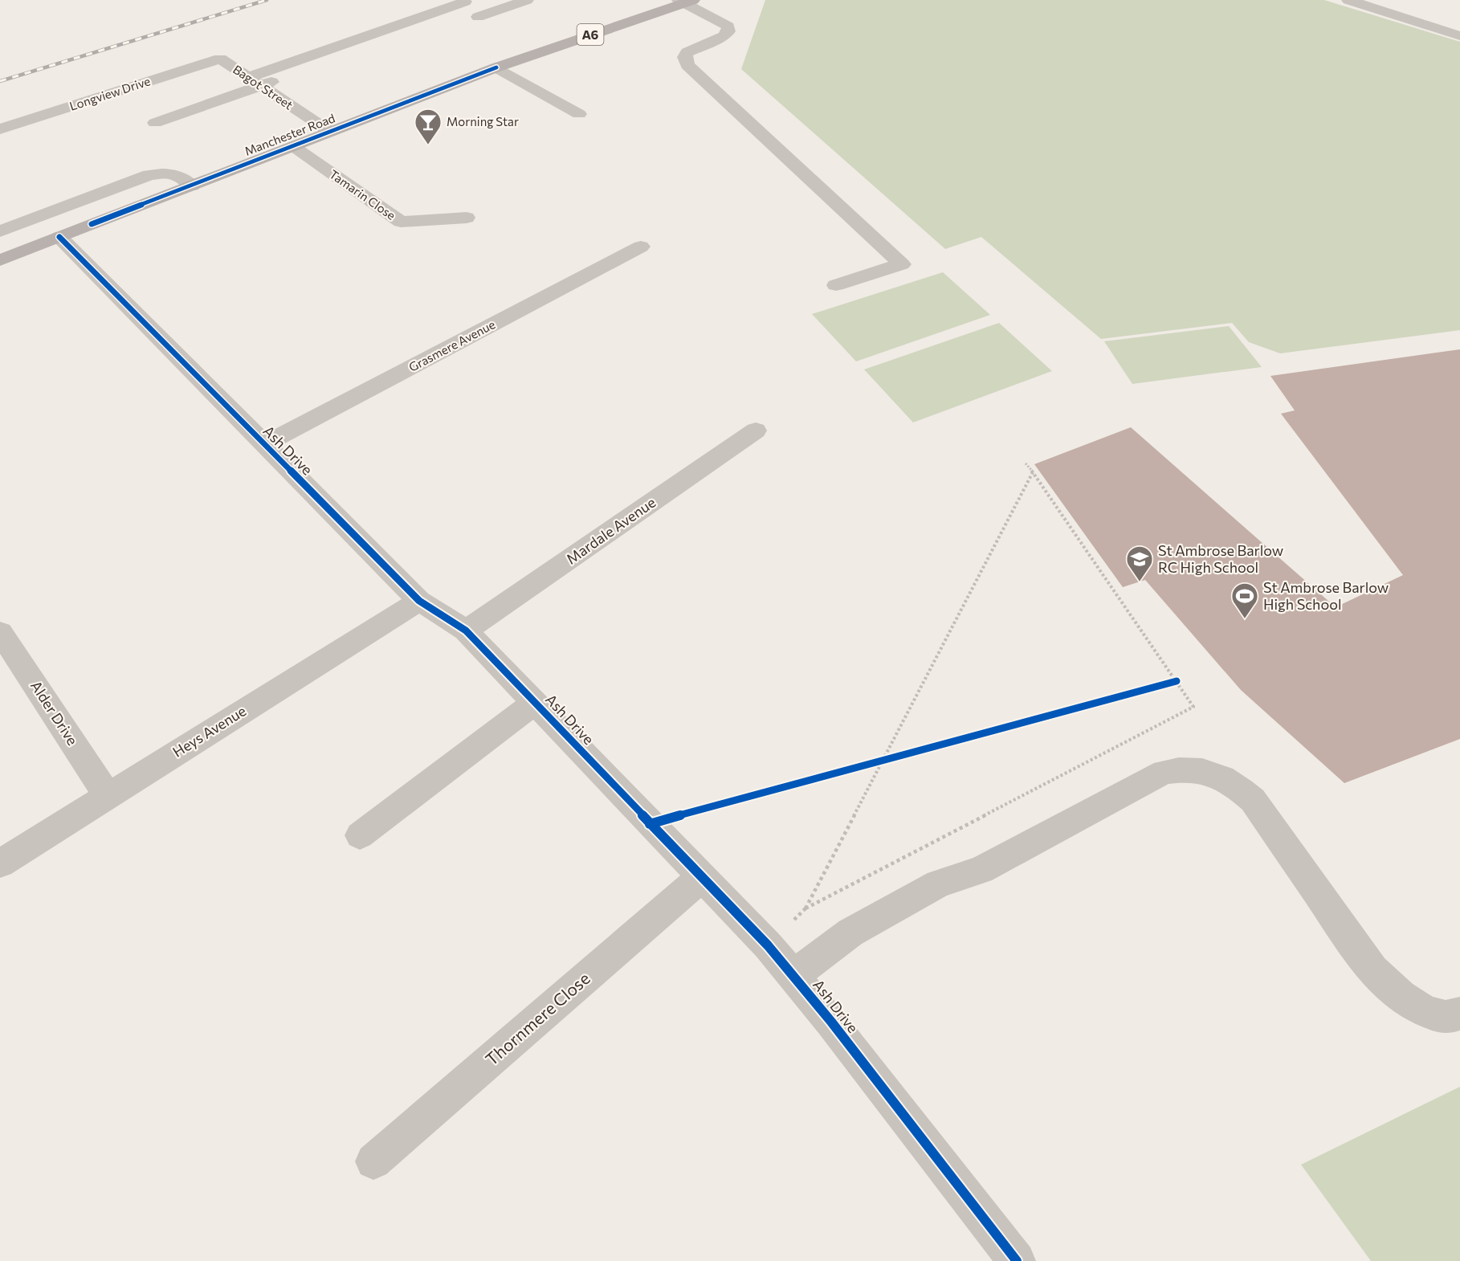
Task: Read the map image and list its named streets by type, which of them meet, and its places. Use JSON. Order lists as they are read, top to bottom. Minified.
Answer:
{"streets":{"main road":["A6","Manchester Road"],"street":["Bagot Street","Longview Drive","Tamarin Close","Grasmere Avenue","Ash Drive","Mardale Avenue","Alder Drive","Heys Avenue","Thornmere Close"]},"crossings":[["Bagot Street","Longview Drive"],["Bagot Street","Manchester Road"],["Manchester Road","Tamarin Close"],["Manchester Road","Ash Drive"],["Grasmere Avenue","Ash Drive"],["Ash Drive","Mardale Avenue"],["Ash Drive","Heys Avenue"],["Ash Drive","Thornmere Close"],["Alder Drive","Heys Avenue"]],"places":{"bar":["Morning Star"],"school or university":["St Ambrose Barlow RC High School"],"sports":["St Ambrose Barlow High School"]}}
